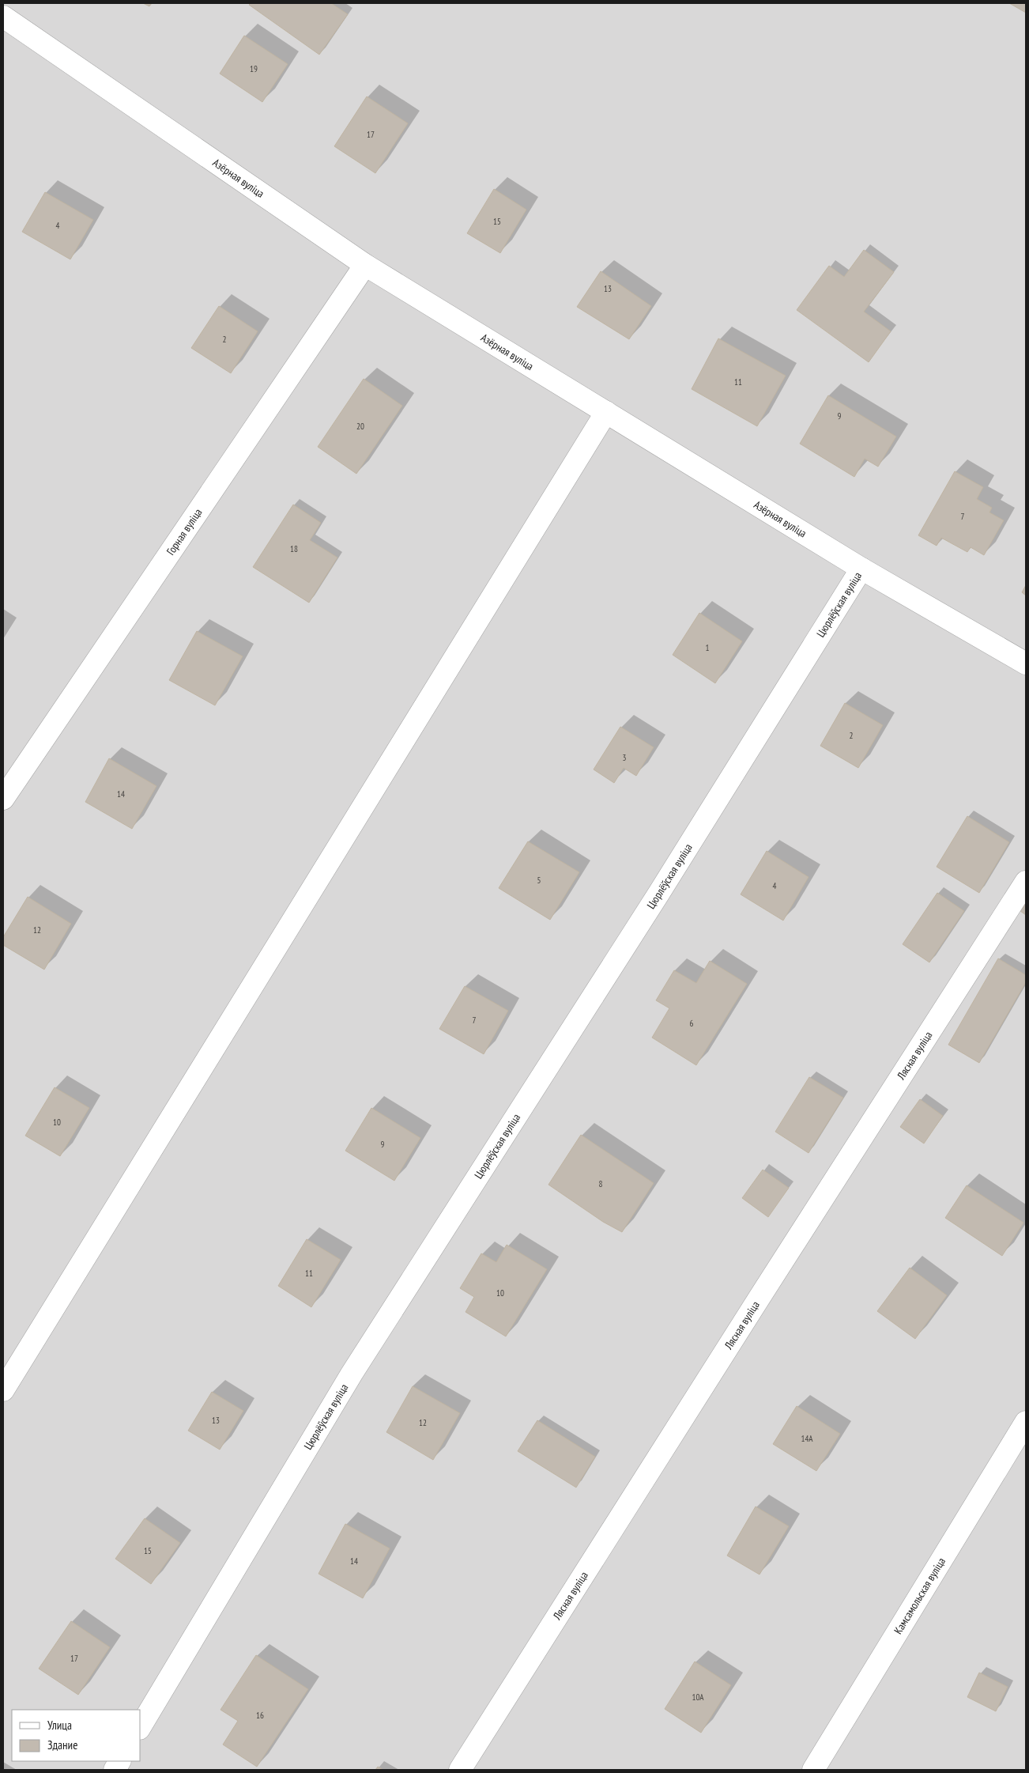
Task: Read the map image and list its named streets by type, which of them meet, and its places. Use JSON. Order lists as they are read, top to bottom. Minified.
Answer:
{"streets":{"street":["Азёрная вуліца","Горная вуліца","Цюрлёўская вуліца","Лясная вуліца","Камсамольская вуліца"]},"crossings":[["Азёрная вуліца","Горная вуліца"],["Азёрная вуліца","Цюрлёўская вуліца"]],"house_numbers":["19","17","15","4","13","2","11","9","20","7","18","1","2","3","14","5","4","12","7","6","10","9","8","11","10","13","12","14А","15","14","17","10А","16"],"legend":["Улица","Здание"]}
